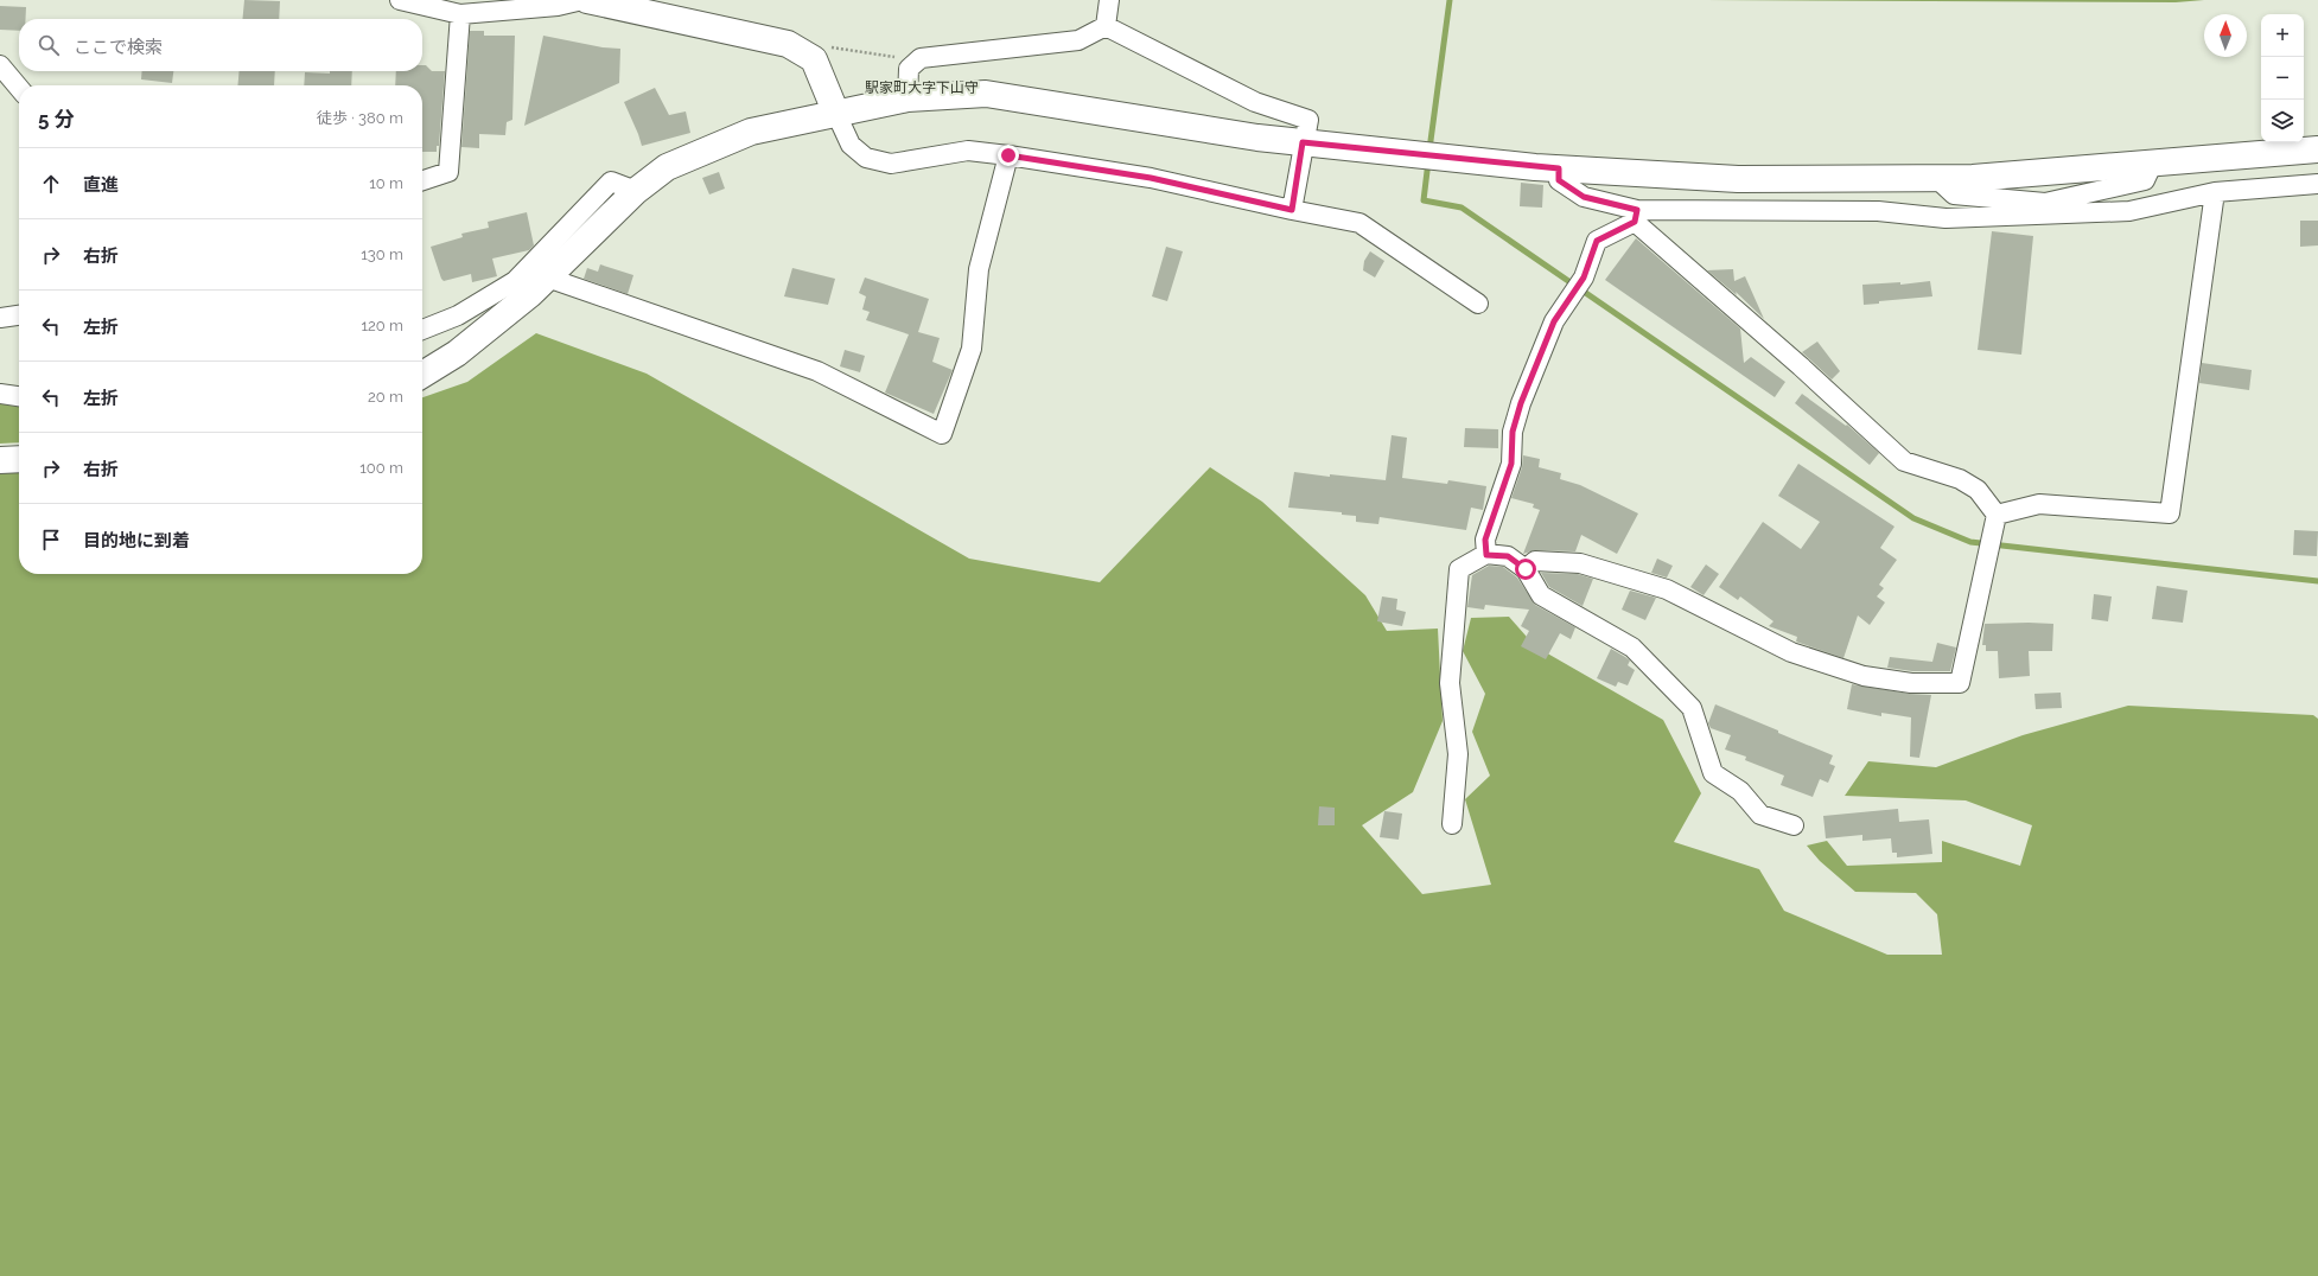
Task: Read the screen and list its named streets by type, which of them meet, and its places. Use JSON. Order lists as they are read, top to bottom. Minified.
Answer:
{"districts":["駅家町大字下山守"],"north":"top","page":{"map_buttons":["+","−"],"search":"ここで検索","heading":["5 分","徒歩 · 380 m"],"list":[["直進","10 m"],["右折","130 m"],["左折","120 m"],["左折","20 m"],["右折","100 m"],"目的地に到着"]}}
